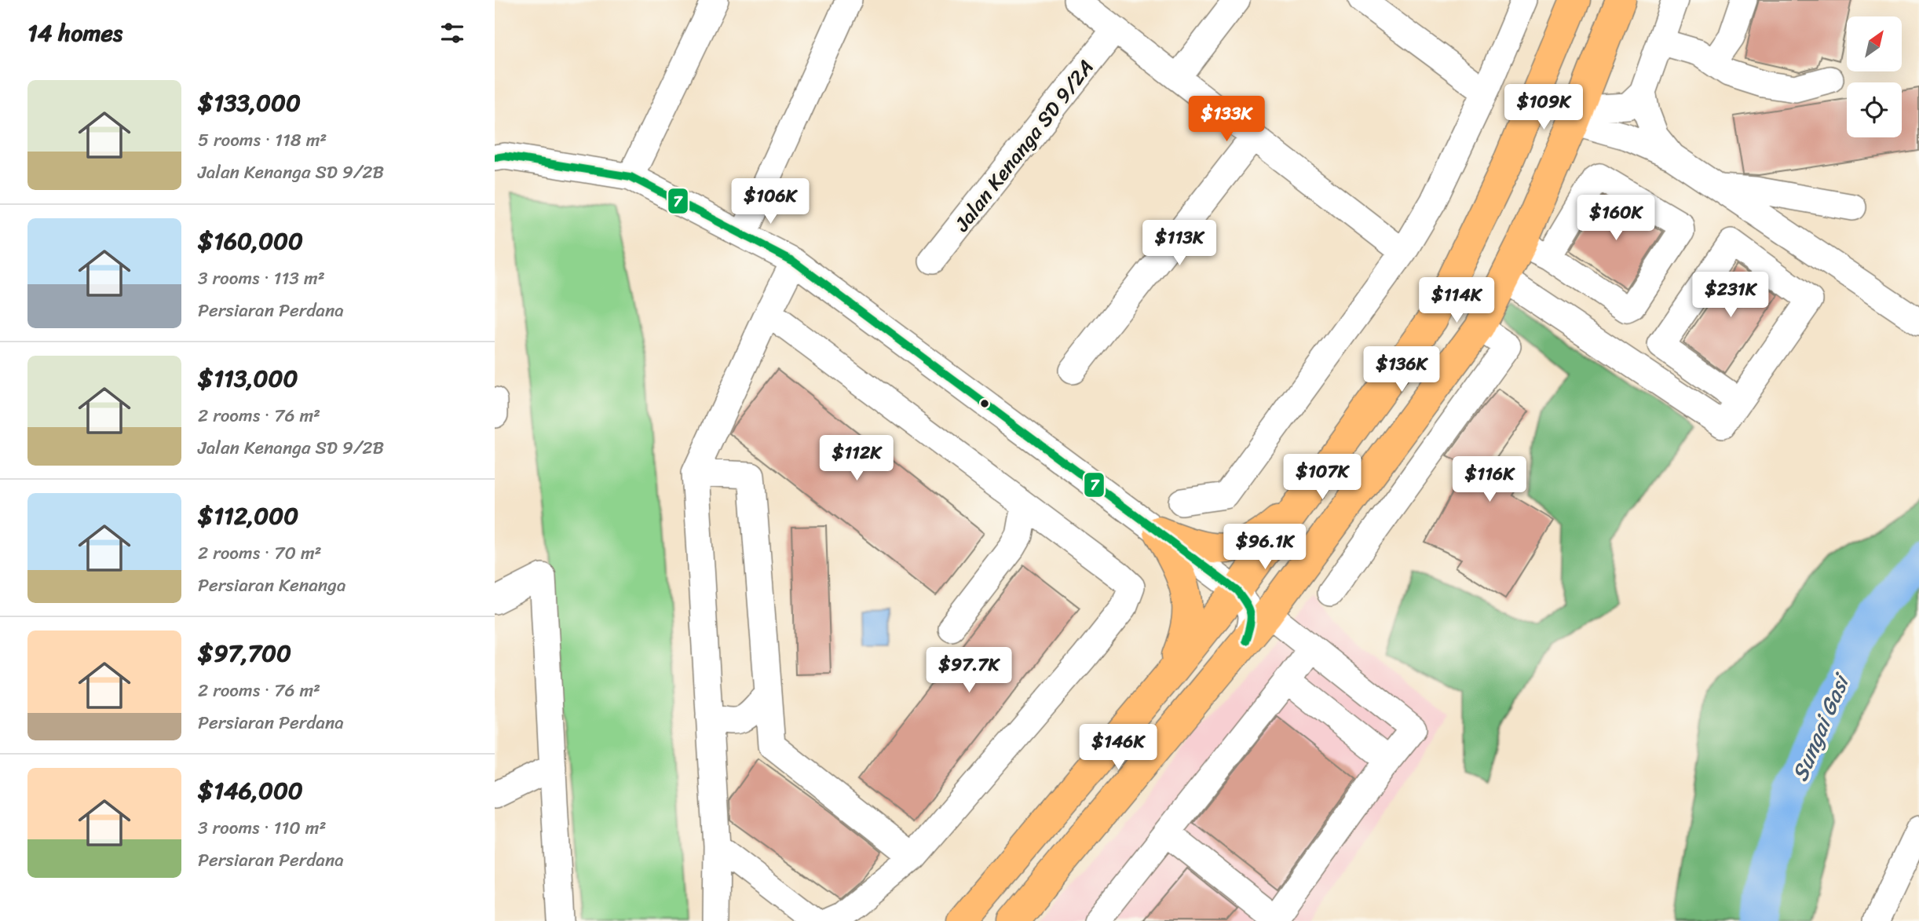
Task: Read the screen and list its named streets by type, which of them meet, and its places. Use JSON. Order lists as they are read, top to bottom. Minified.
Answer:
{"streets":{"street":["Jalan Kenanga SD 9/2A"]},"water":["Sungai Gasi"],"lines":["transit line 7"],"north":"top right","page":{"heading":"14 homes","list":[{"name":"$133,000","note":"5 rooms · 118 m² · Jalan Kenanga SD 9/2B"},{"name":"$160,000","note":"3 rooms · 113 m² · Persiaran Perdana"},{"name":"$113,000","note":"2 rooms · 76 m² · Jalan Kenanga SD 9/2B"},{"name":"$112,000","note":"2 rooms · 70 m² · Persiaran Kenanga"},{"name":"$97,700","note":"2 rooms · 76 m² · Persiaran Perdana"},{"name":"$146,000","note":"3 rooms · 110 m² · Persiaran Perdana"}],"price":["$109K","$133K","$106K","$160K","$113K","$231K","$114K","$136K","$112K","$107K","$116K","$96.1K","$97.7K","$146K"]}}
